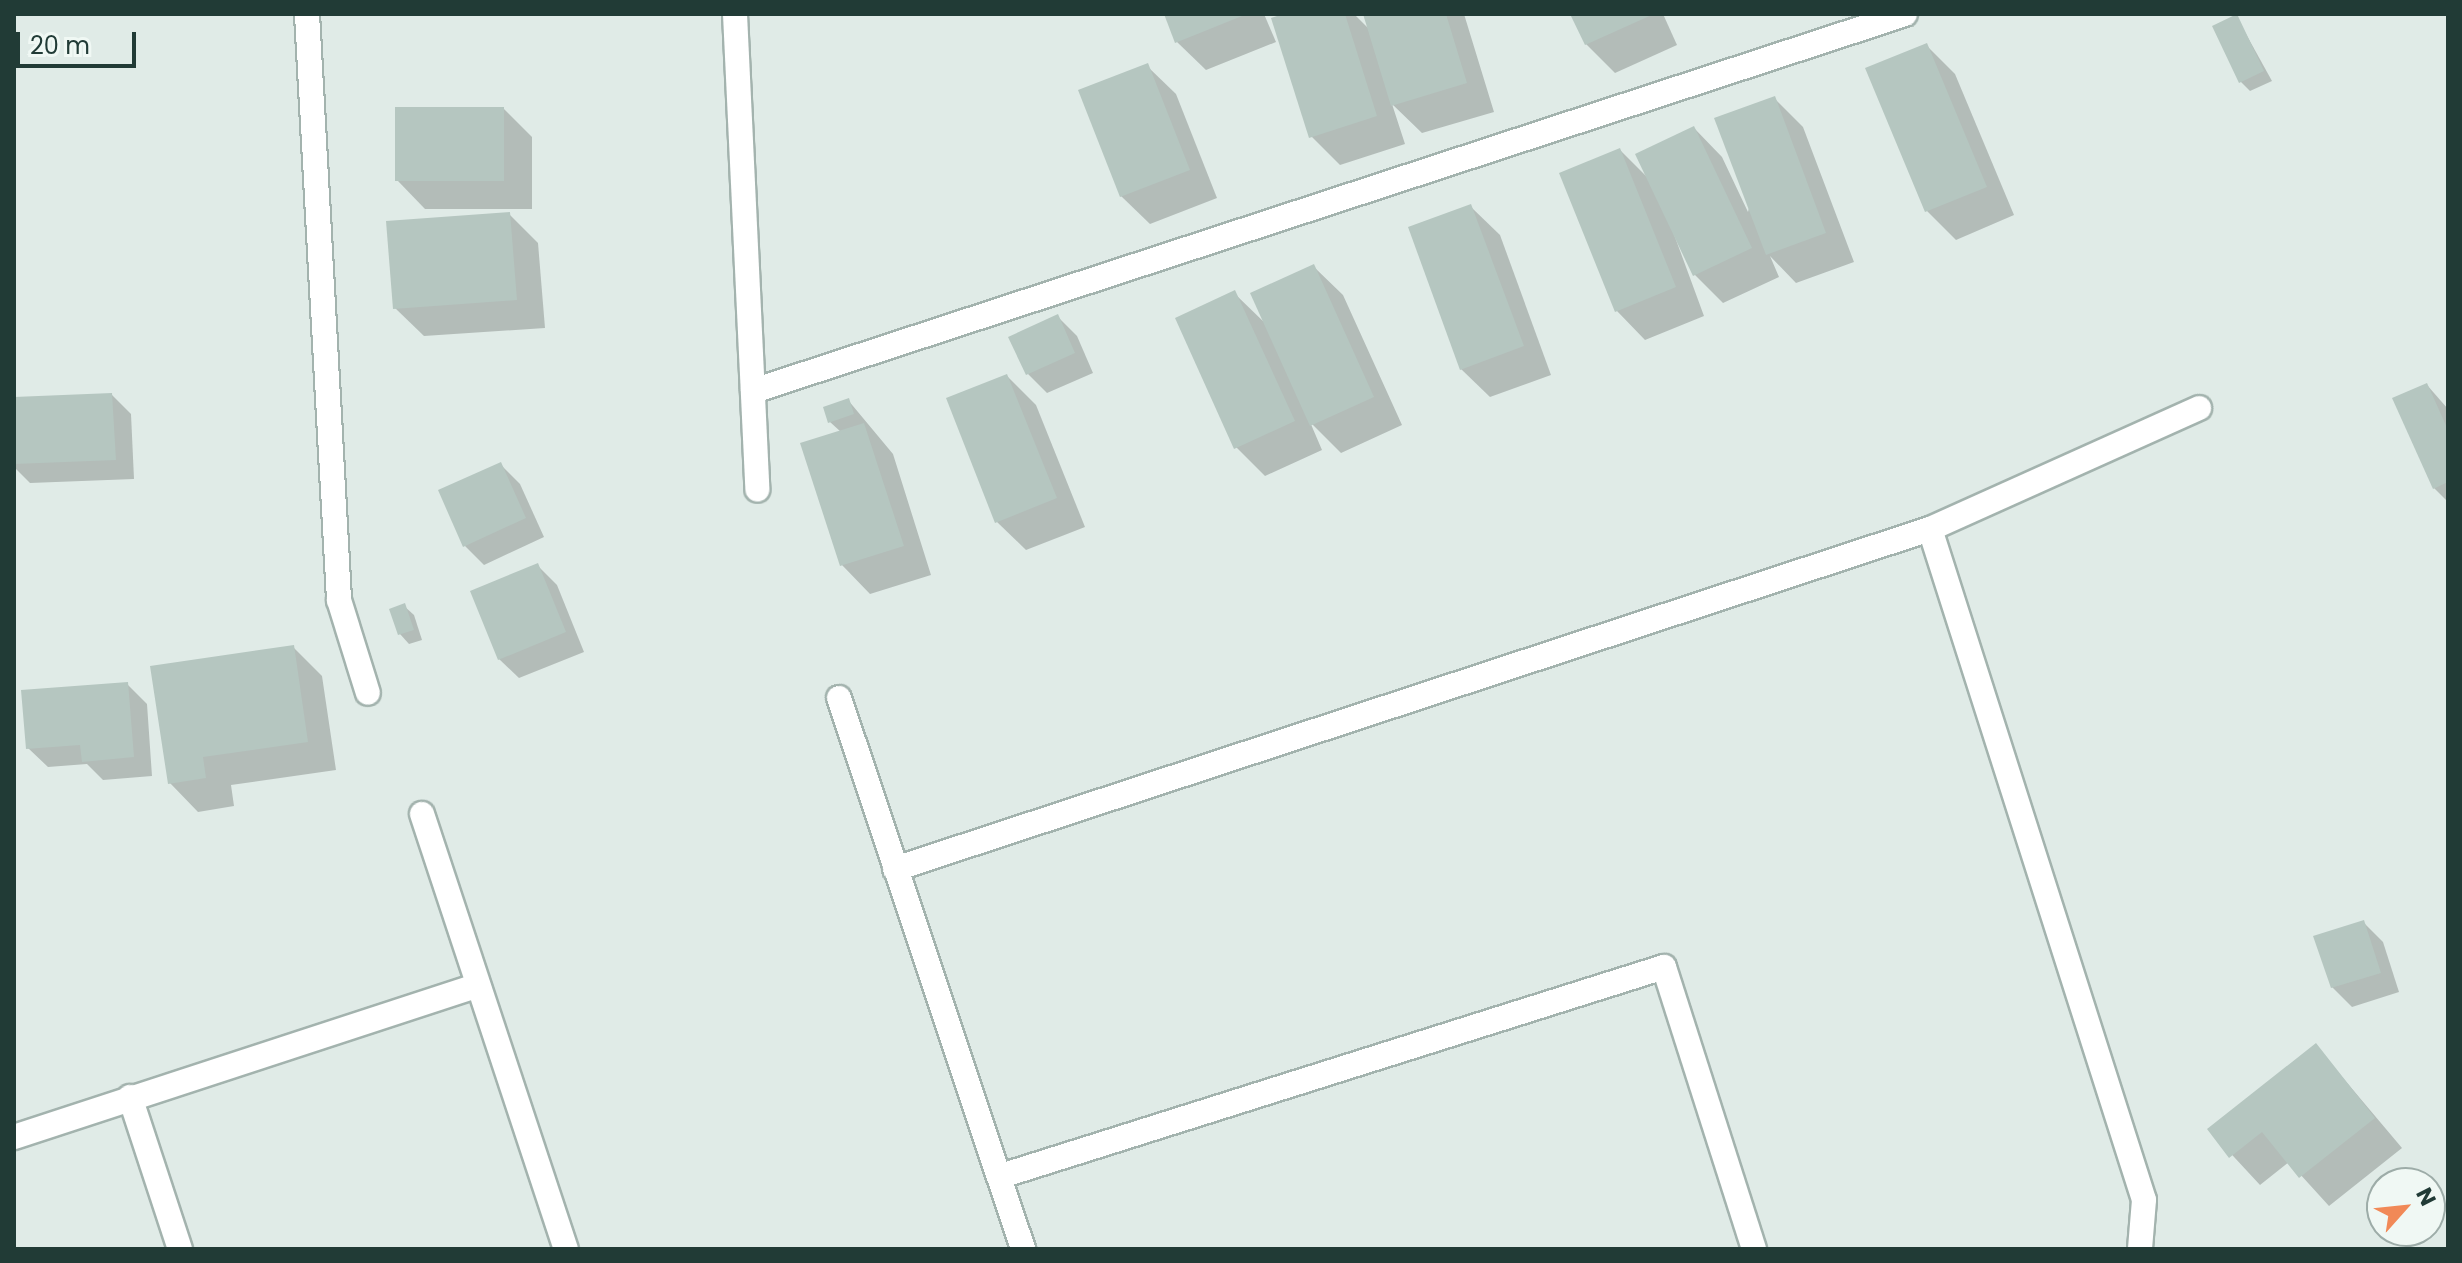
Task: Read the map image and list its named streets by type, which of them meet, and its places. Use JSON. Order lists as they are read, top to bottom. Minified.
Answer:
{"scale_bar":"20 m","north":"top right"}
